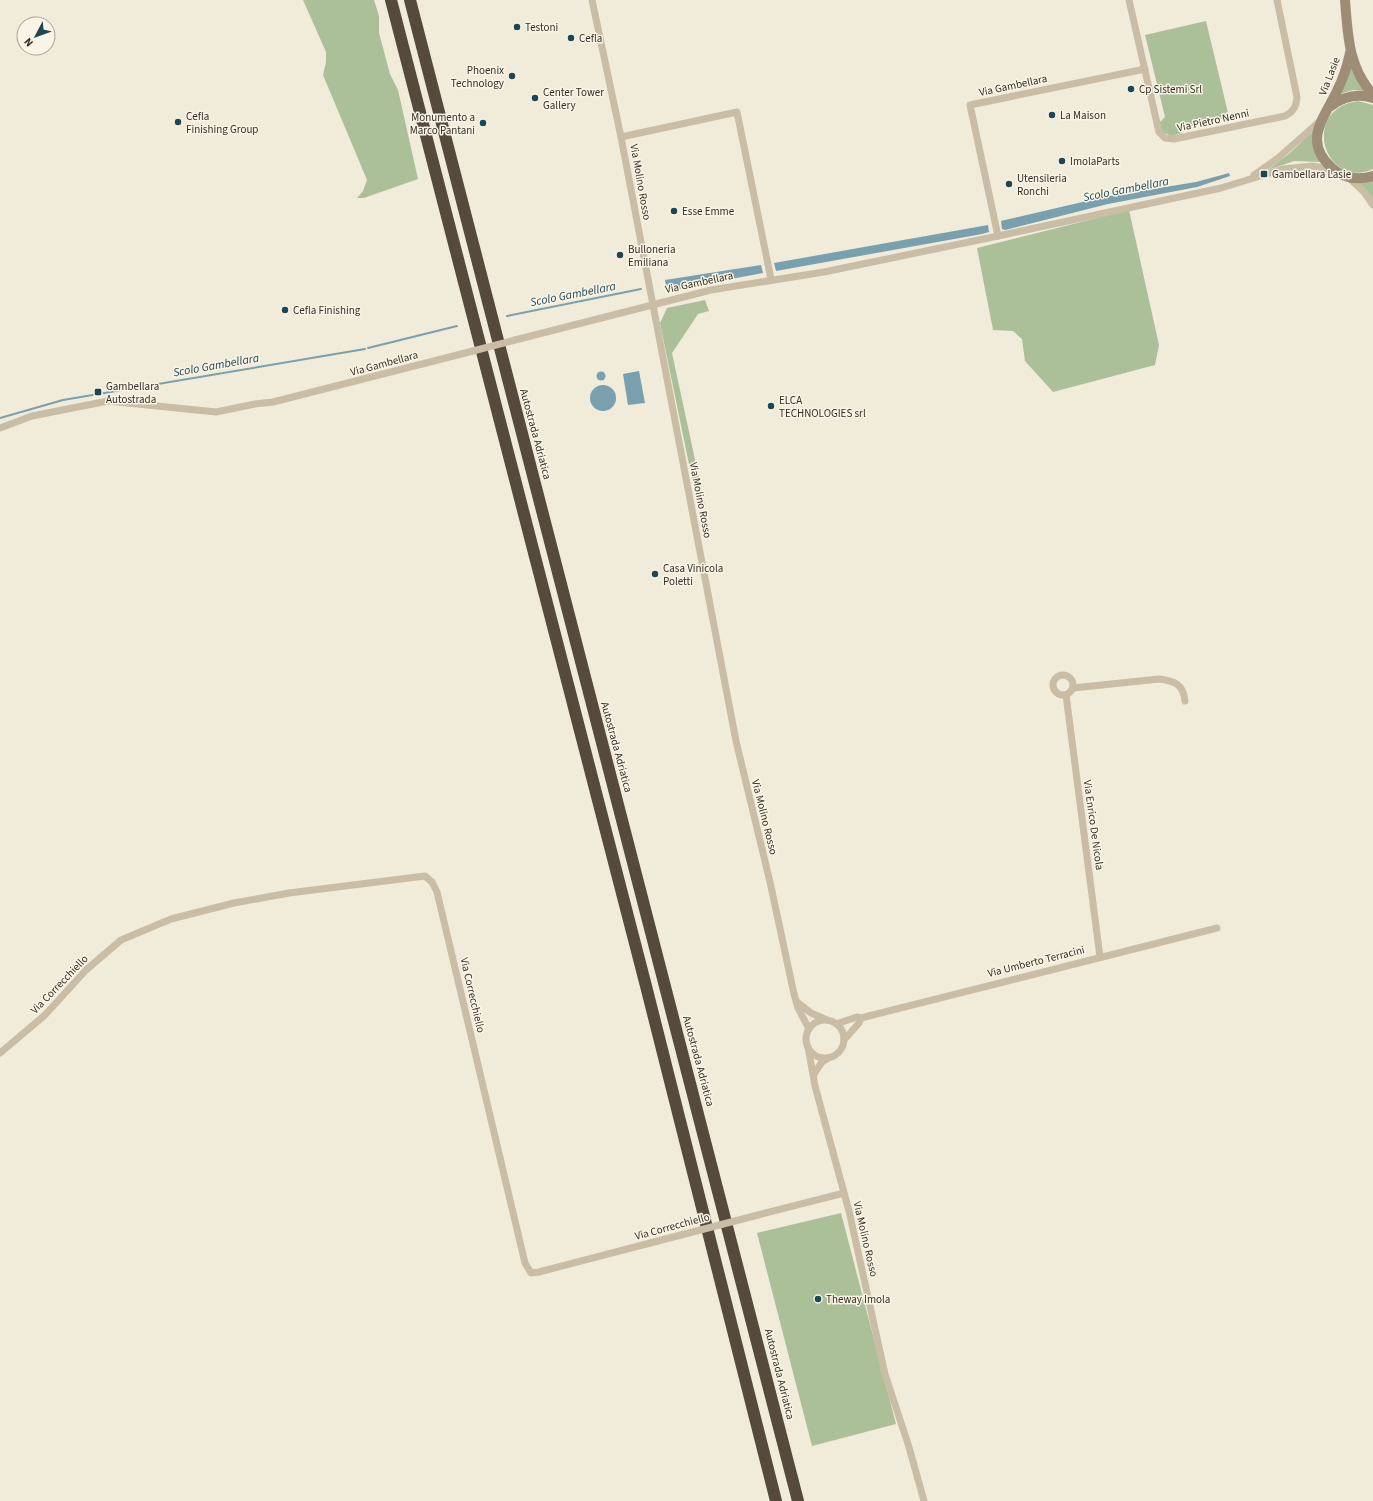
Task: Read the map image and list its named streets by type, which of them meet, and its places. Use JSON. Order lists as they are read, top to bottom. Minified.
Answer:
{"streets":{"highway":["Autostrada Adriatica"],"street":["Via Lasie","Via Gambellara","Via Pietro Nenni","Via Molino Rosso","Via Enrico De Nicola","Via Umberto Terracini","Via Correcchiello"]},"crossings":[["Via Lasie","Via Gambellara"],["Via Gambellara","Via Pietro Nenni"],["Via Gambellara","Via Molino Rosso"],["Via Molino Rosso","Via Umberto Terracini"],["Via Molino Rosso","Via Correcchiello"],["Via Enrico De Nicola","Via Umberto Terracini"]],"water":["Scolo Gambellara"],"places":{"other":["Testoni","Cefla","Phoenix Technology","Cp Sistemi Srl","Center Tower Gallery","La Maison","Cefla Finishing Group","Monumento a Marco Pantani","ImolaParts","Utensileria Ronchi","Esse Emme","Bulloneria Emiliana","Cefla Finishing","ELCA TECHNOLOGIES srl","Casa Vinicola Poletti","Theway Imola"],"transit":["Gambellara Lasie","Gambellara Autostrada"]},"north":"bottom left"}
